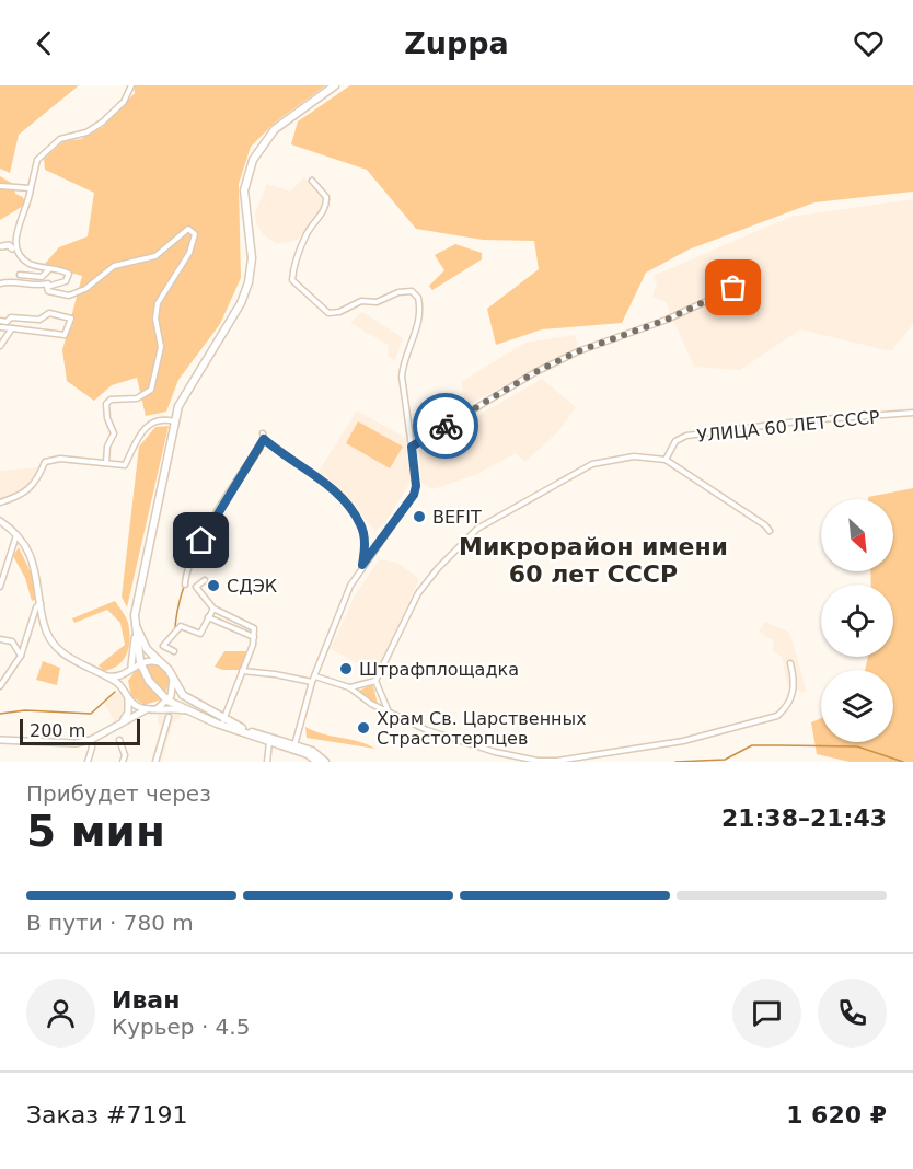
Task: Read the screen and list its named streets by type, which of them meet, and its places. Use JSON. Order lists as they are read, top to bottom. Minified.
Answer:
{"streets":{"street":["УЛИЦА 60 ЛЕТ СССР"]},"districts":["Микрорайон имени 60 лет СССР"],"places":["BEFIT","СДЭК","Штрафплощадка","Храм Св. Царственных Страстотерпцев"],"scale_bar":"200 m","north":"bottom right","page":{"header":"Zuppa","scale":"200 m","heading":["5 мин","Прибудет через","21:38–21:43"],"panel":["Иван","Курьер · 4.5","Заказ #7191","1 620 ₽"],"bar":"В пути · 780 m"}}
